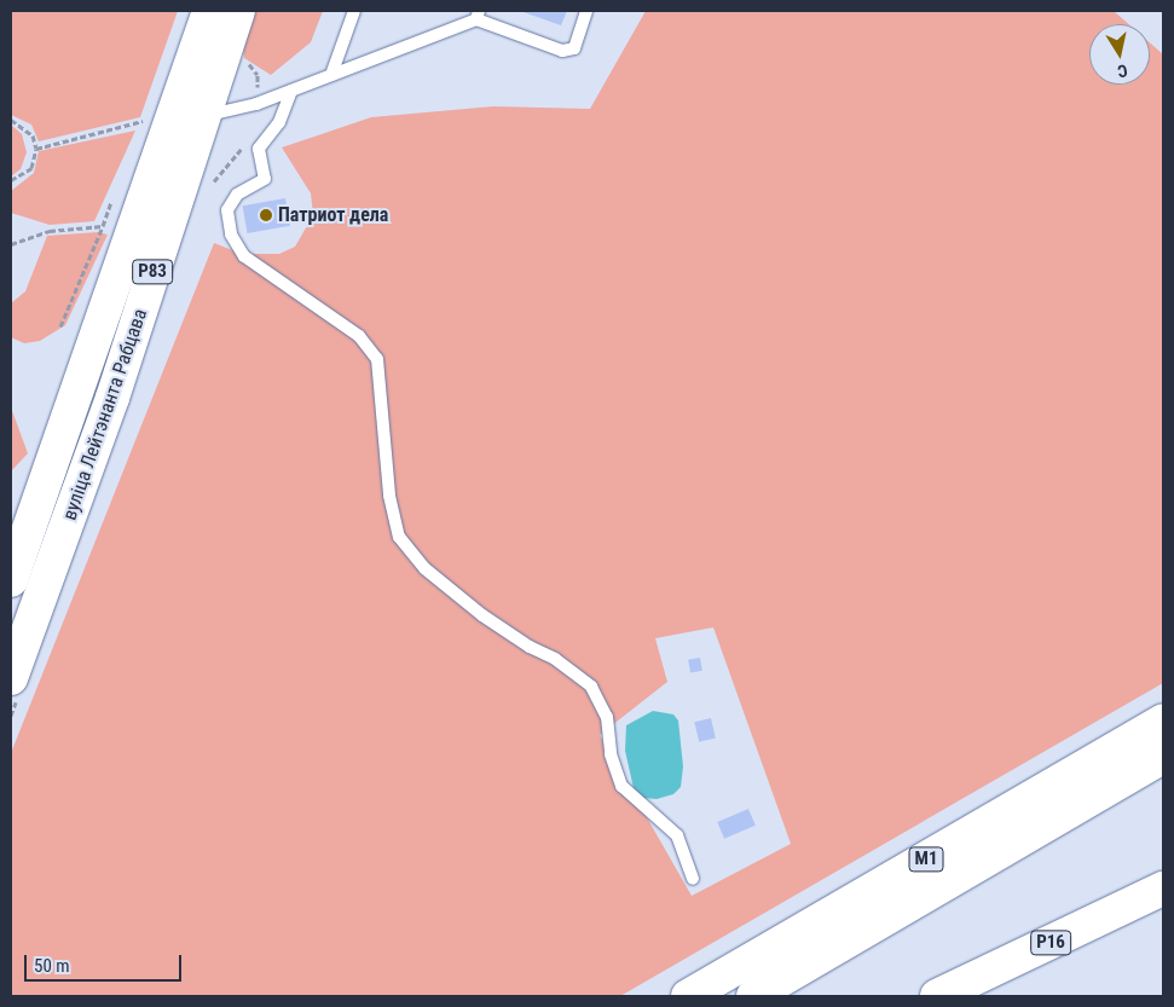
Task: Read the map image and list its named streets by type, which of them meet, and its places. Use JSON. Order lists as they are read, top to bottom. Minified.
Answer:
{"streets":{"highway":["Р83","вуліца Лейтэнанта Рабцава","М1","Р16"]},"places":["Патриот дела"],"scale_bar":"50 m","north":"bottom"}
